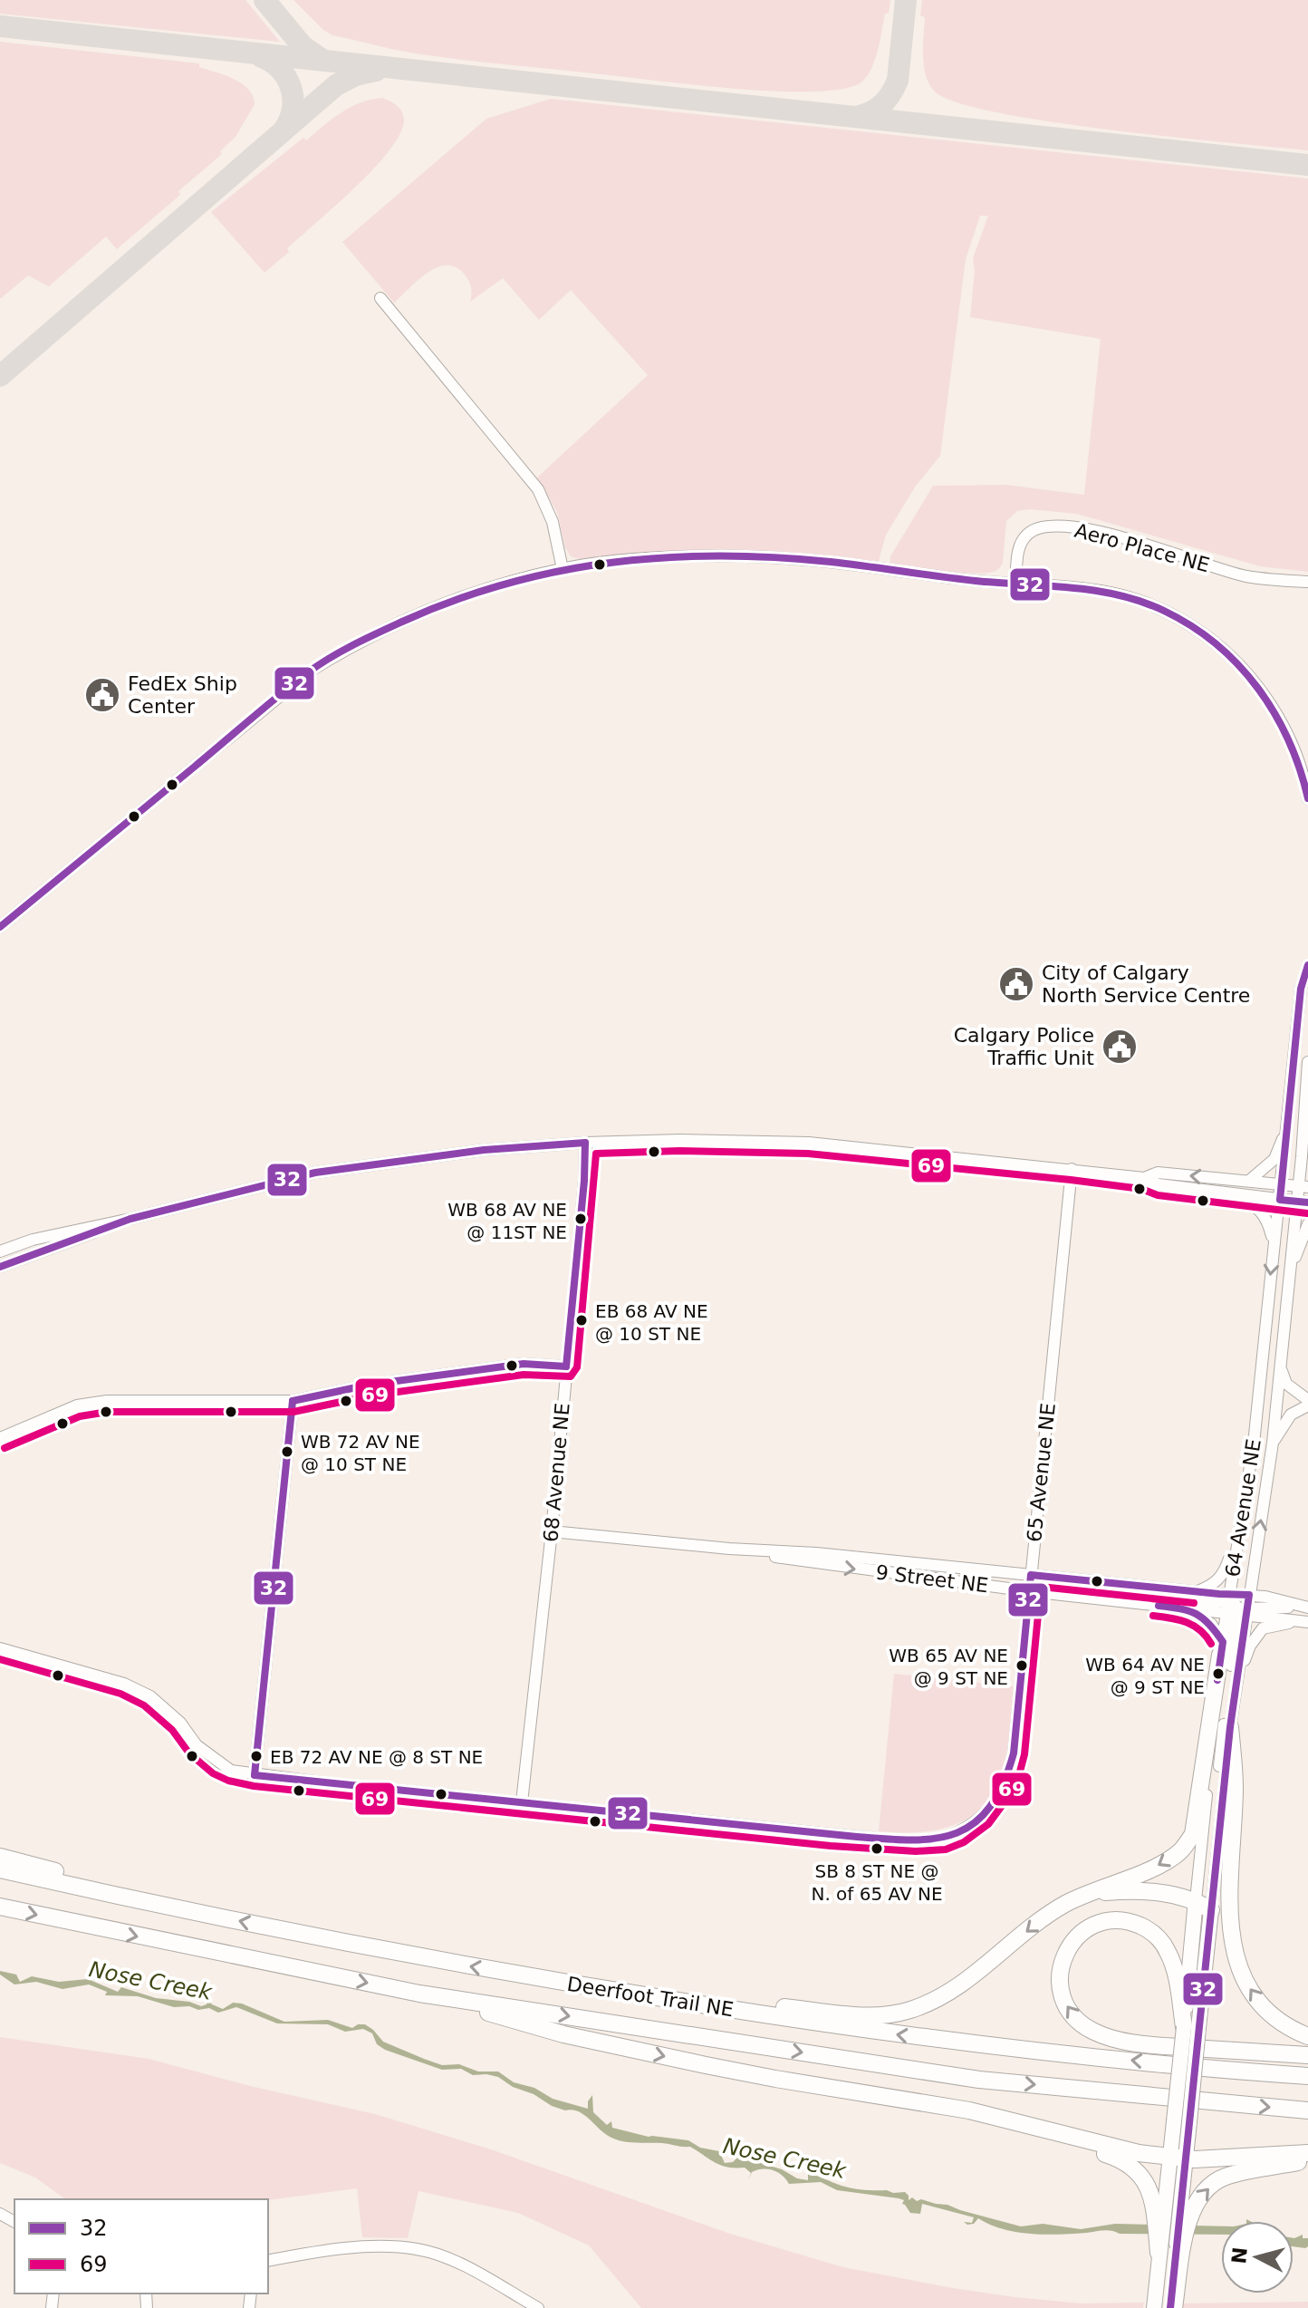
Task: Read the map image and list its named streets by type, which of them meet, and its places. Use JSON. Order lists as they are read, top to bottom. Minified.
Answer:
{"streets":{"highway":["Deerfoot Trail NE"],"main road":["64 Avenue NE"],"street":["Aero Place NE","68 Avenue NE","65 Avenue NE","9 Street NE"]},"crossings":[["68 Avenue NE","65 Avenue NE"],["68 Avenue NE","9 Street NE"],["65 Avenue NE","9 Street NE"],["64 Avenue NE","9 Street NE"]],"water":["Nose Creek"],"places":{"public building":["FedEx Ship Center","City of Calgary North Service Centre","Calgary Police Traffic Unit"],"other":["WB 68 AV NE @ 11ST NE","EB 68 AV NE @ 10 ST NE","WB 72 AV NE @ 10 ST NE","WB 65 AV NE @ 9 ST NE","WB 64 AV NE @ 9 ST NE","EB 72 AV NE @ 8 ST NE","SB 8 ST NE @ N. of 65 AV NE"]},"lines":["transit line 32","transit line 69"],"legend":["32","69"],"north":"left"}
